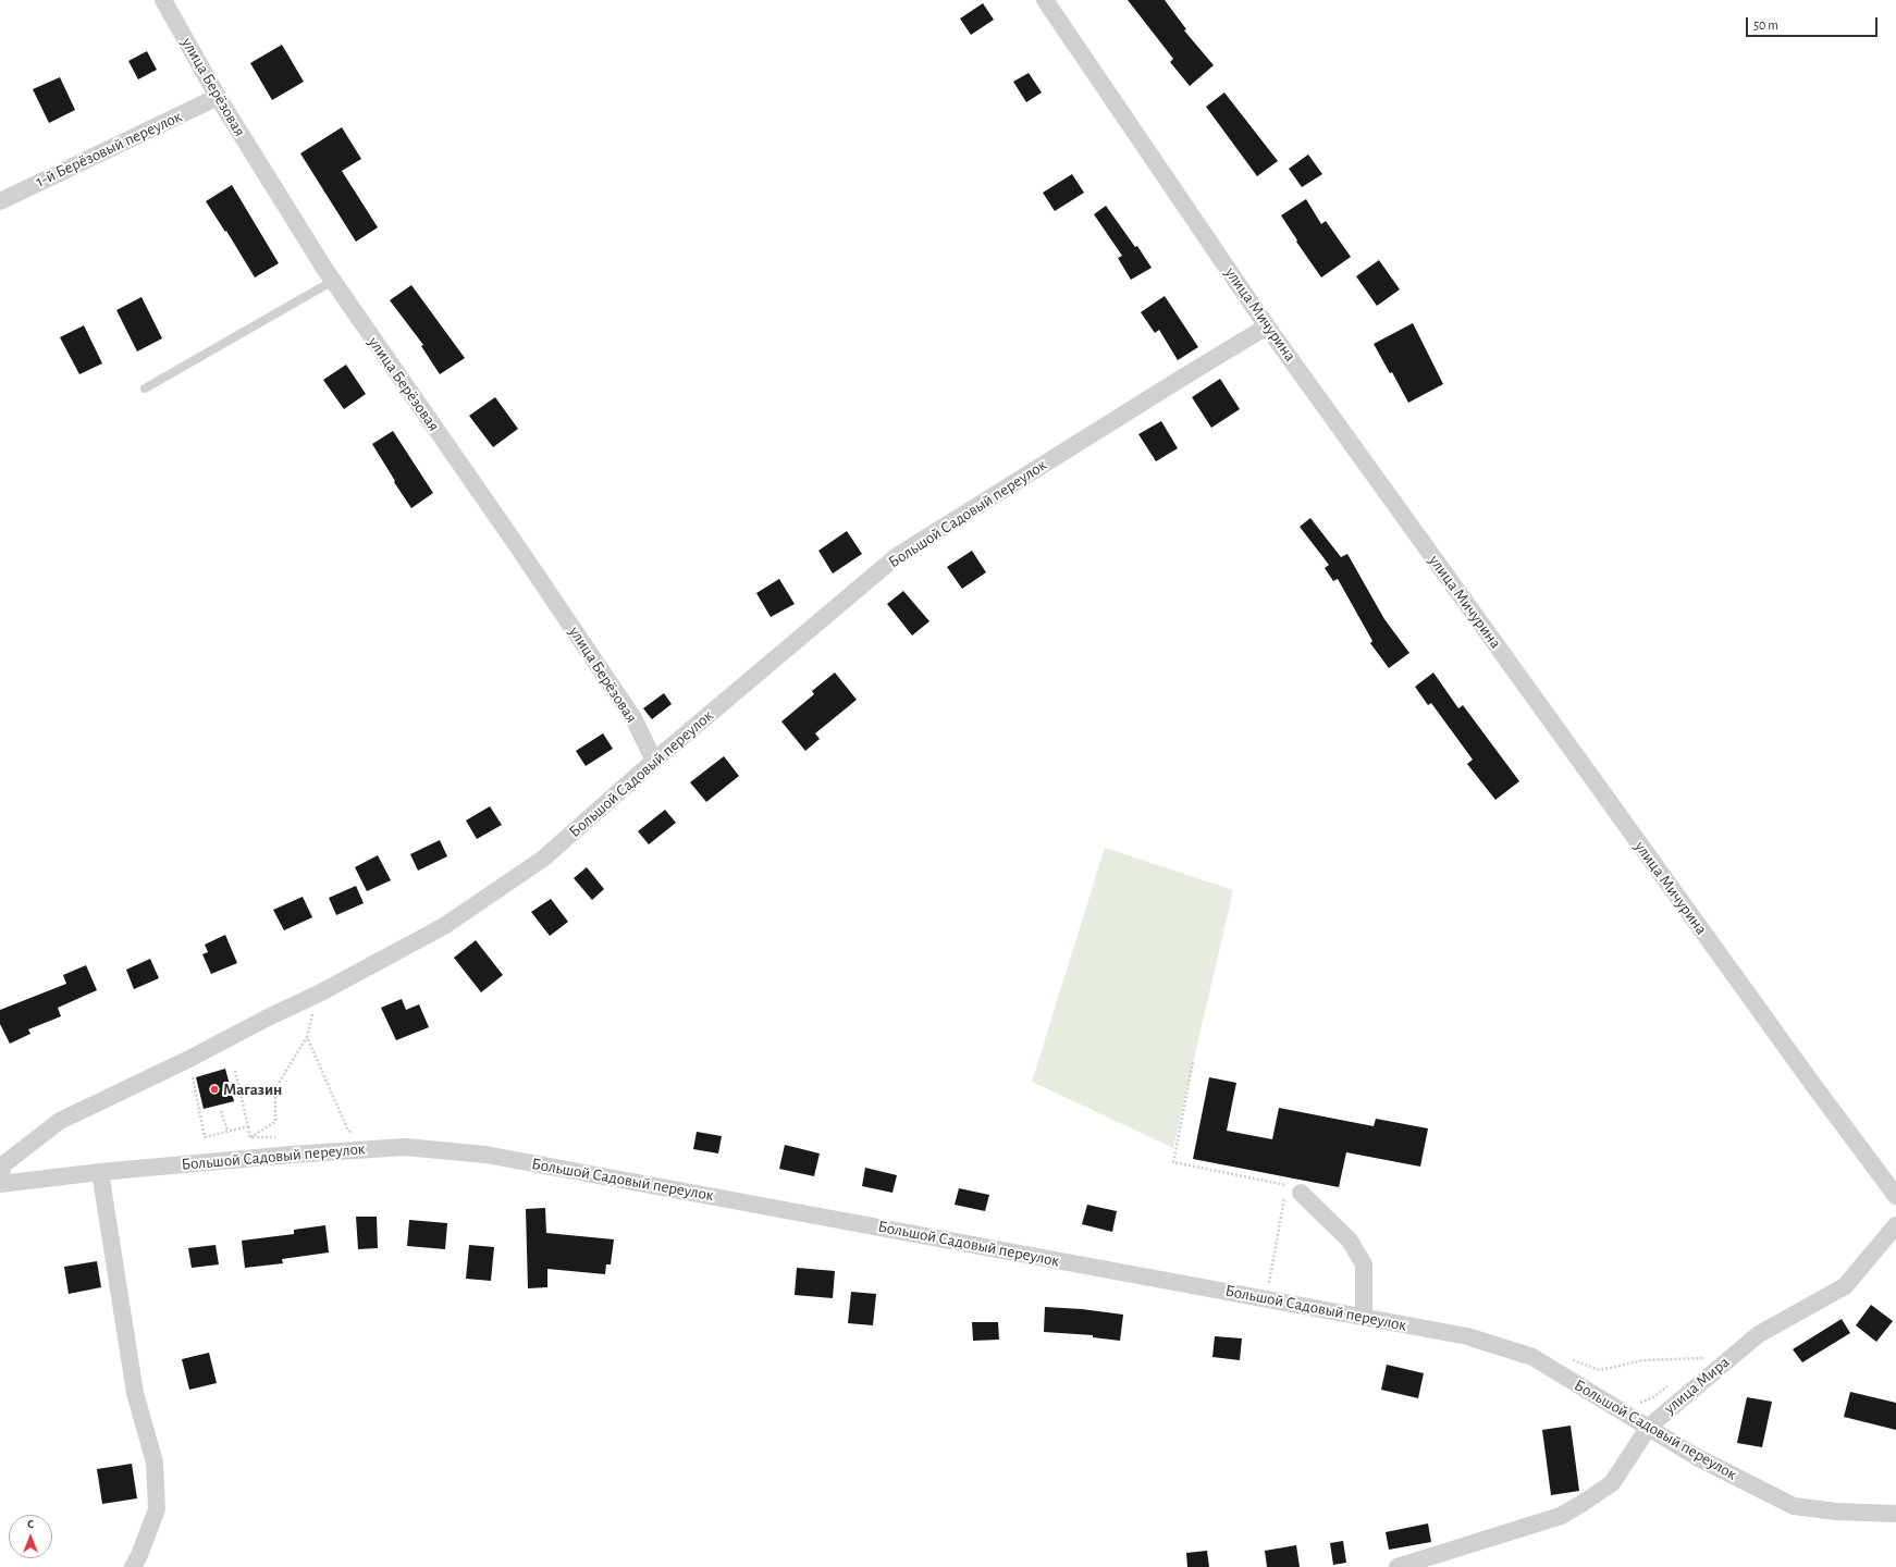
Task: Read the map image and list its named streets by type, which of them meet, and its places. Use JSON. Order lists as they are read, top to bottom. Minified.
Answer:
{"streets":{"street":["улица Берёзовая","1-й Берёзовый переулок","улица Мичурина","Большой Садовый переулок","улица Мира"]},"crossings":[["улица Берёзовая","1-й Берёзовый переулок"],["улица Берёзовая","Большой Садовый переулок"],["улица Мичурина","Большой Садовый переулок"],["Большой Садовый переулок","улица Мира"]],"places":["Магазин"],"scale_bar":"50 m","north":"top"}
